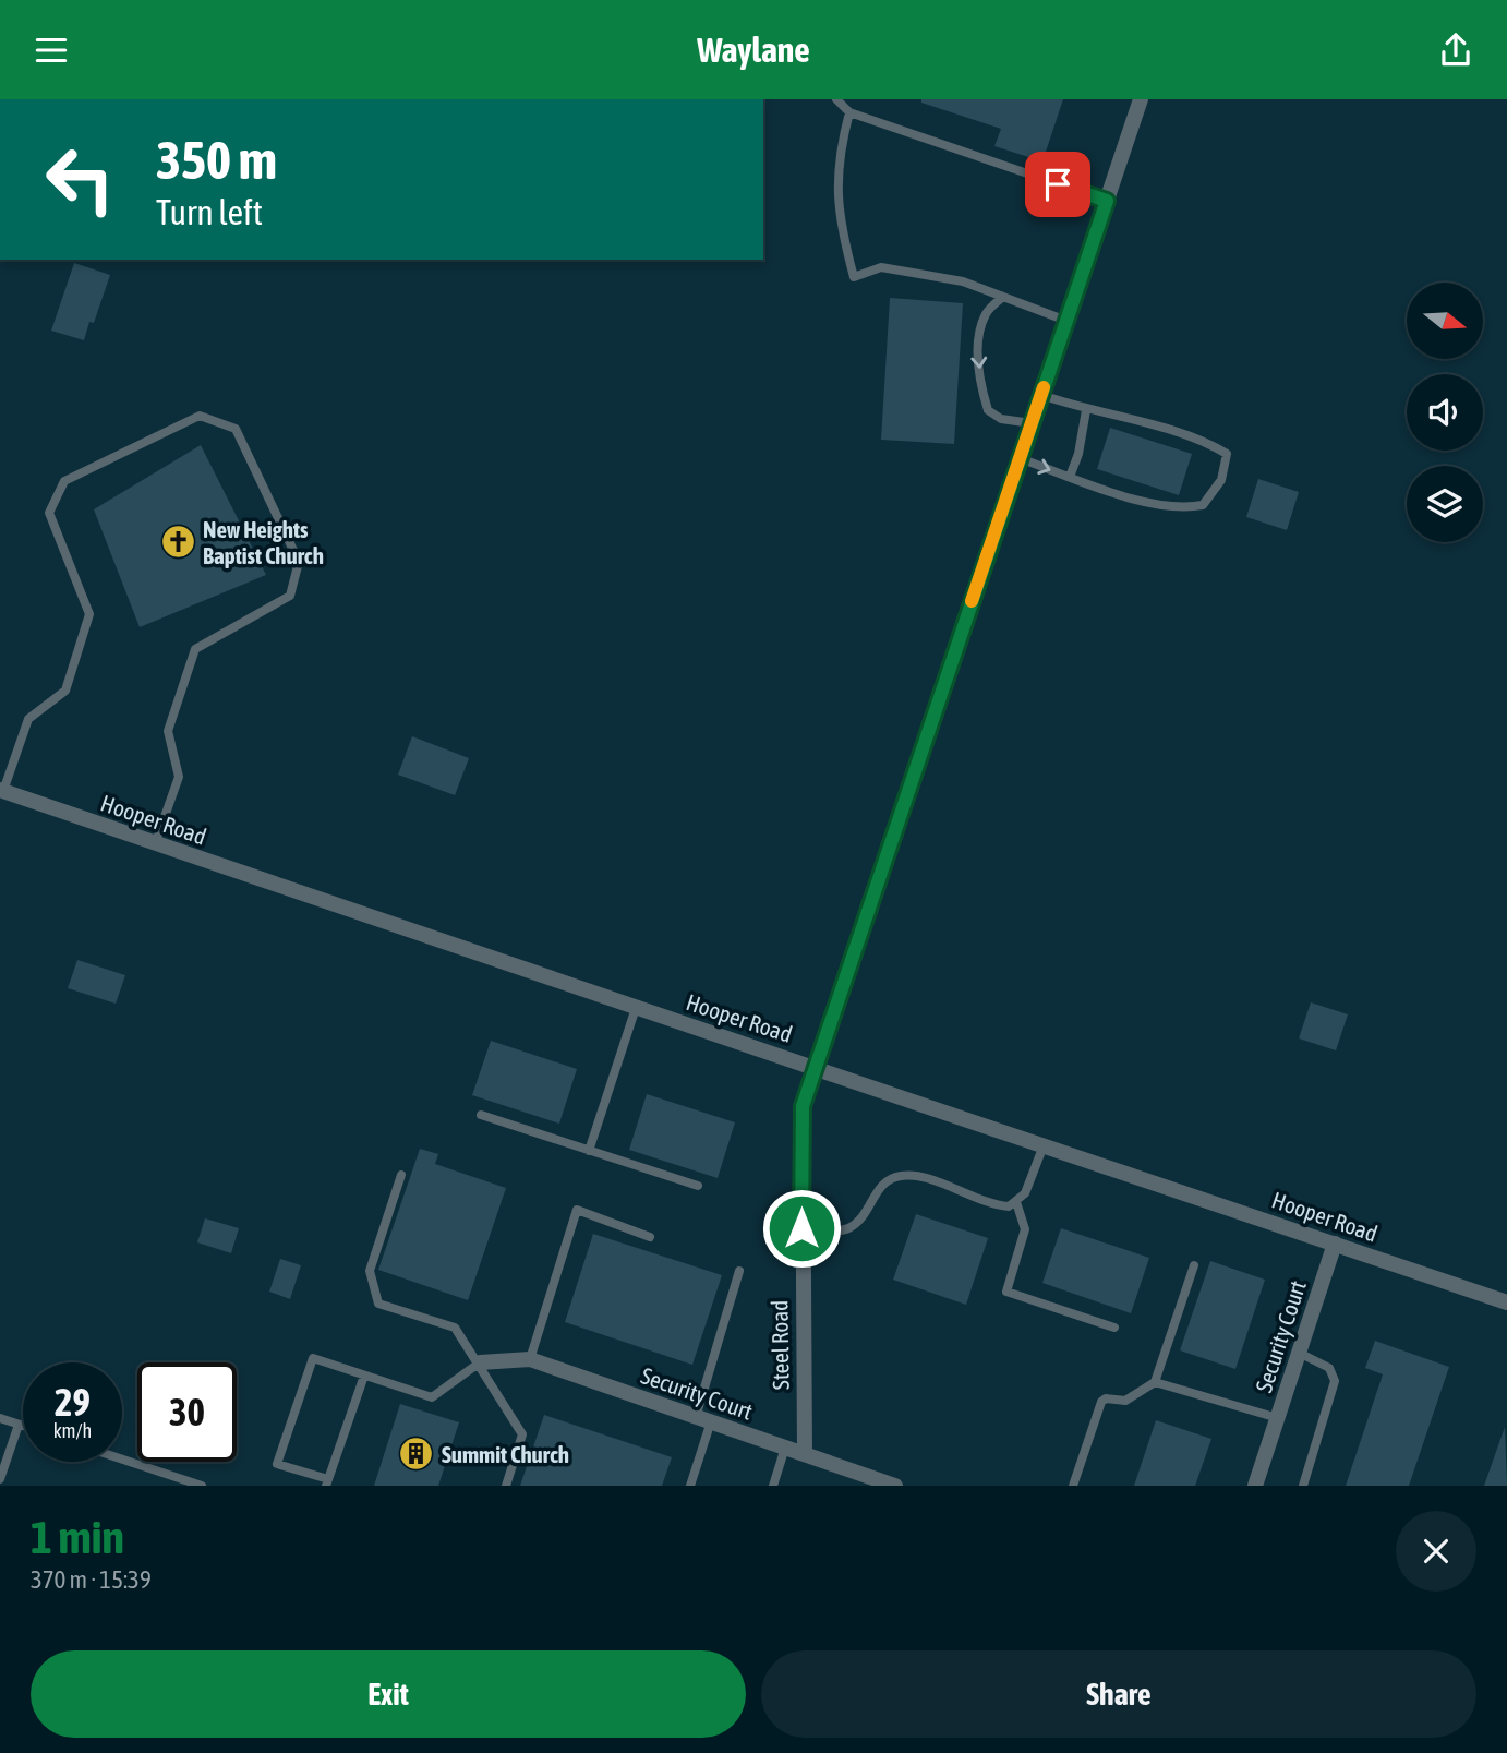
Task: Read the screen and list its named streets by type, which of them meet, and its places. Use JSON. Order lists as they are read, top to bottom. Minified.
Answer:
{"streets":{"street":["Hooper Road","Security Court","Steel Road"]},"crossings":[["Hooper Road","Security Court"],["Hooper Road","Steel Road"],["Security Court","Steel Road"]],"places":{"church":["New Heights Baptist Church"],"building":["Summit Church"]},"north":"right","page":{"header":"Waylane","turn":["350 m","Turn left"],"speed":"29 km/h","limit":"30","heading":["1 min","370 m · 15:39"],"buttons":["Exit","Share"]}}
